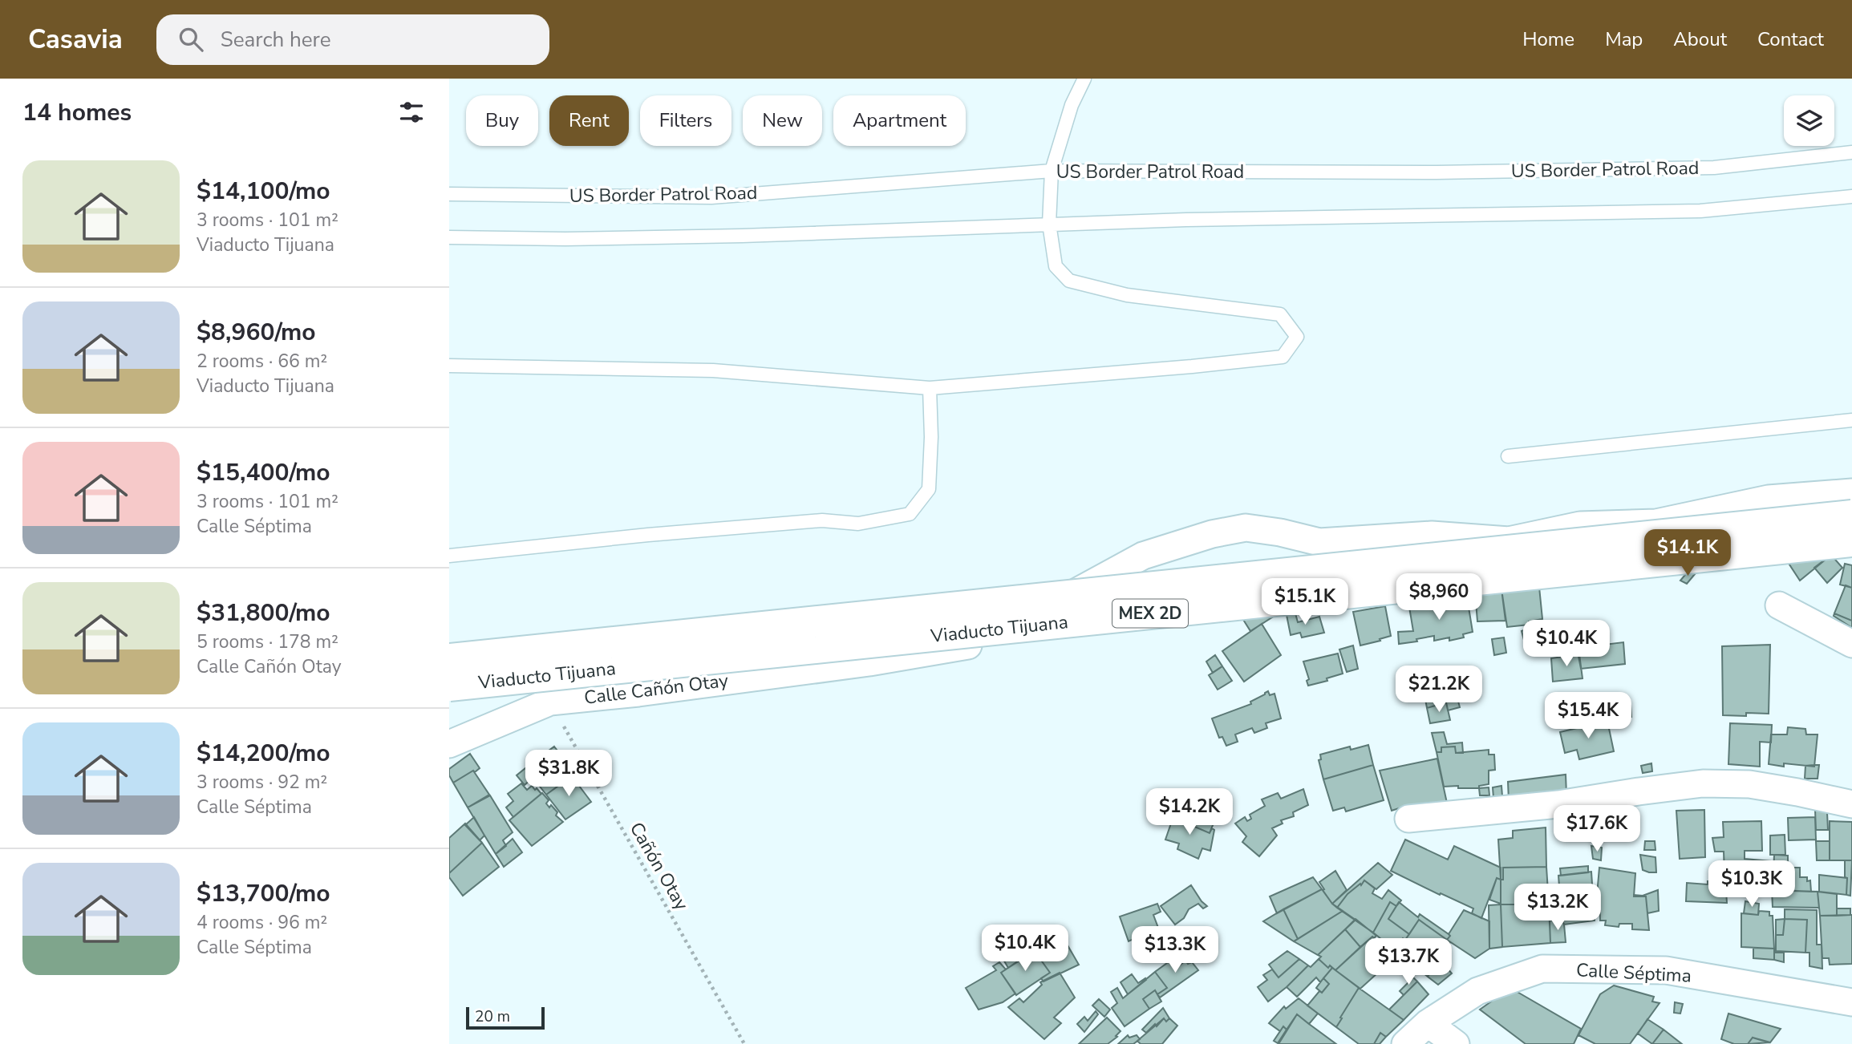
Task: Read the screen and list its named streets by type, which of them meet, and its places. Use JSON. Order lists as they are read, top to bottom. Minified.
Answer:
{"streets":{"highway":["MEX 2D","Viaducto Tijuana"],"street":["Calle Cañón Otay","Calle Séptima"],"lane":["US Border Patrol Road"],"path":["Cañón Otay"]},"crossings":[["Calle Cañón Otay","Cañón Otay"]],"scale_bar":"20 m","page":{"header":"Casavia","search":"Search here","nav":["Home","Map","About","Contact"],"heading":"14 homes","chip":["Buy","Rent","Filters","New","Apartment"],"list":[{"name":"$14,100/mo","note":"3 rooms · 101 m² · Viaducto Tijuana"},{"name":"$8,960/mo","note":"2 rooms · 66 m² · Viaducto Tijuana"},{"name":"$15,400/mo","note":"3 rooms · 101 m² · Calle Séptima"},{"name":"$31,800/mo","note":"5 rooms · 178 m² · Calle Cañón Otay"},{"name":"$14,200/mo","note":"3 rooms · 92 m² · Calle Séptima"},{"name":"$13,700/mo","note":"4 rooms · 96 m² · Calle Séptima"}],"price":["$14.1K","$8,960","$15.1K","$10.4K","$21.2K","$15.4K","$31.8K","$14.2K","$17.6K","$10.3K","$13.2K","$10.4K","$13.3K","$13.7K"],"scale":"20 m"}}
